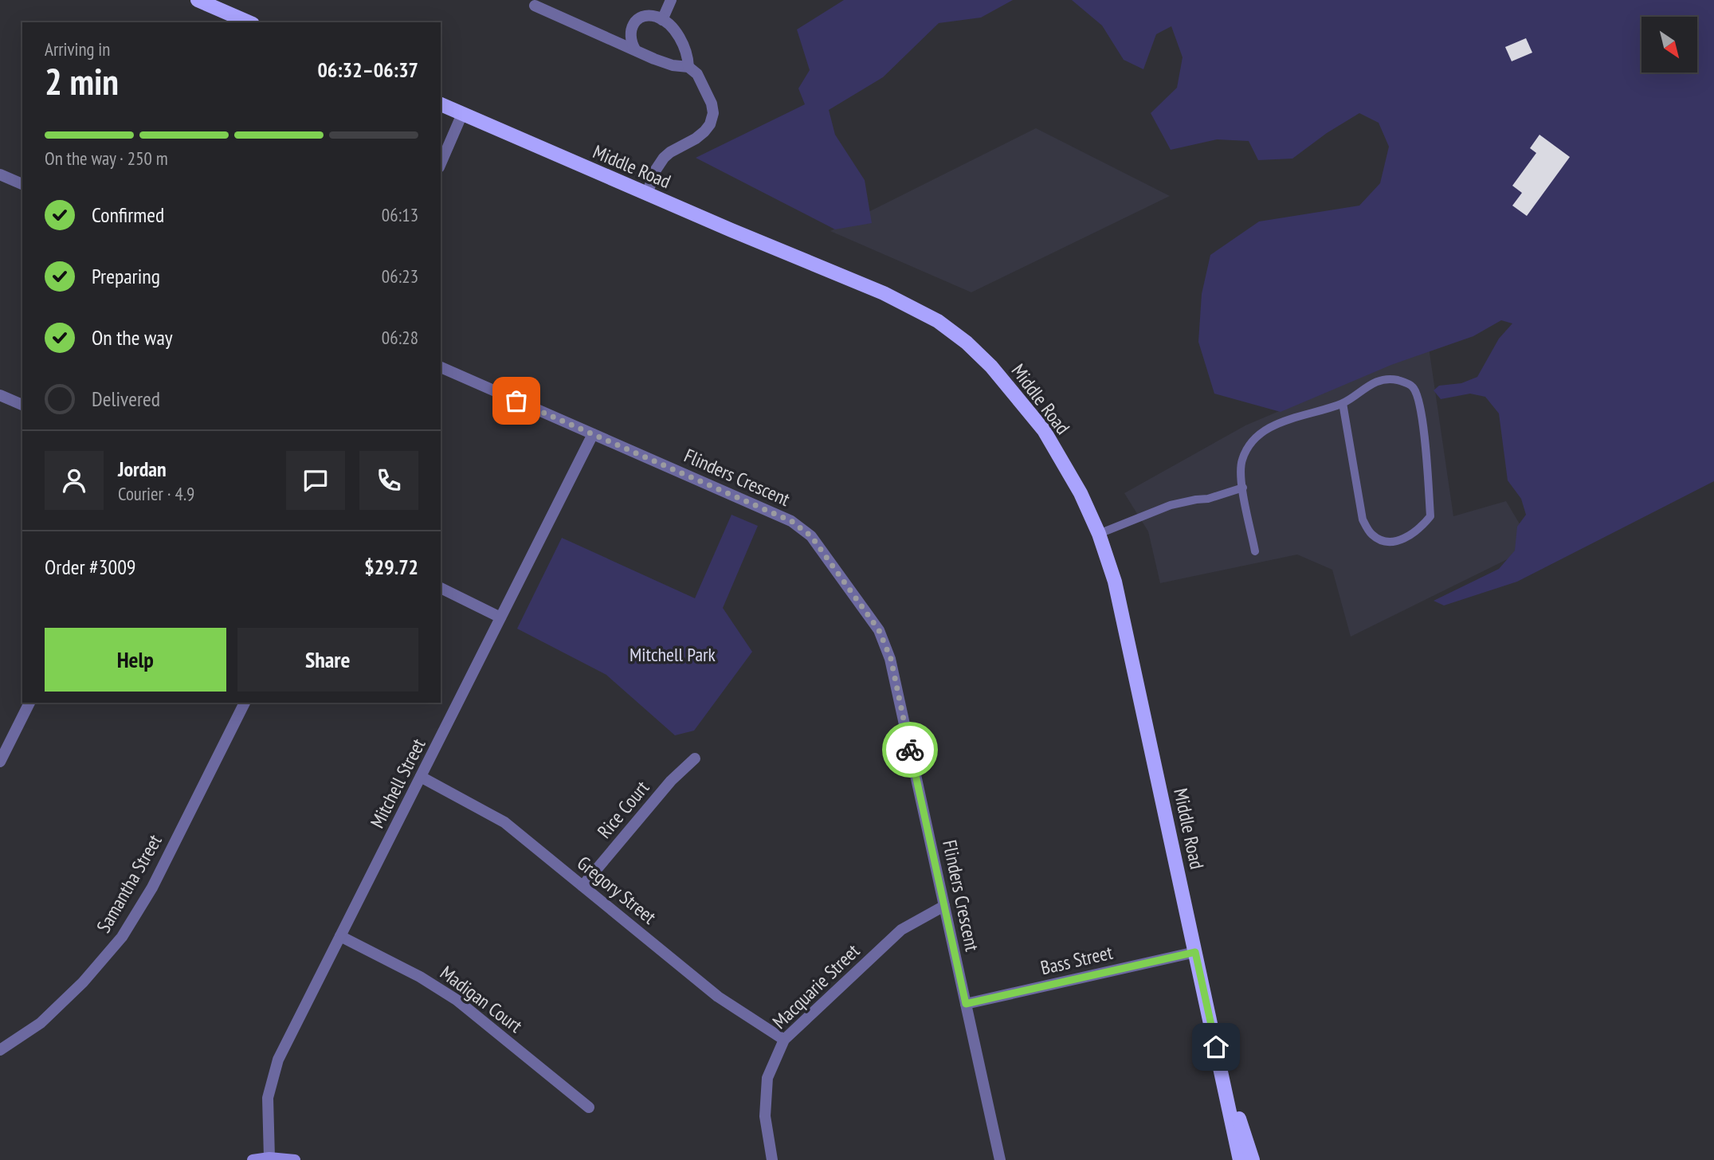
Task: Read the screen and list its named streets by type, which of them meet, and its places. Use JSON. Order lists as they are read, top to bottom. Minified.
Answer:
{"streets":{"main road":["Middle Road"],"street":["Flinders Crescent","Mitchell Street","Rice Court","Samantha Street","Gregory Street","Bass Street","Macquarie Street","Madigan Court"]},"crossings":[["Middle Road","Bass Street"],["Flinders Crescent","Mitchell Street"],["Flinders Crescent","Bass Street"],["Flinders Crescent","Macquarie Street"],["Mitchell Street","Gregory Street"],["Mitchell Street","Madigan Court"],["Rice Court","Gregory Street"],["Gregory Street","Macquarie Street"]],"parks":["Mitchell Park"],"north":"bottom right","page":{"heading":["2 min","Arriving in","06:32–06:37"],"panel":["Jordan","Courier · 4.9","Order #3009","$29.72"],"bar":"On the way · 250 m","list":[["Confirmed","06:13"],["Preparing","06:23"],["On the way","06:28"],"Delivered"],"buttons":["Help","Share"]}}
